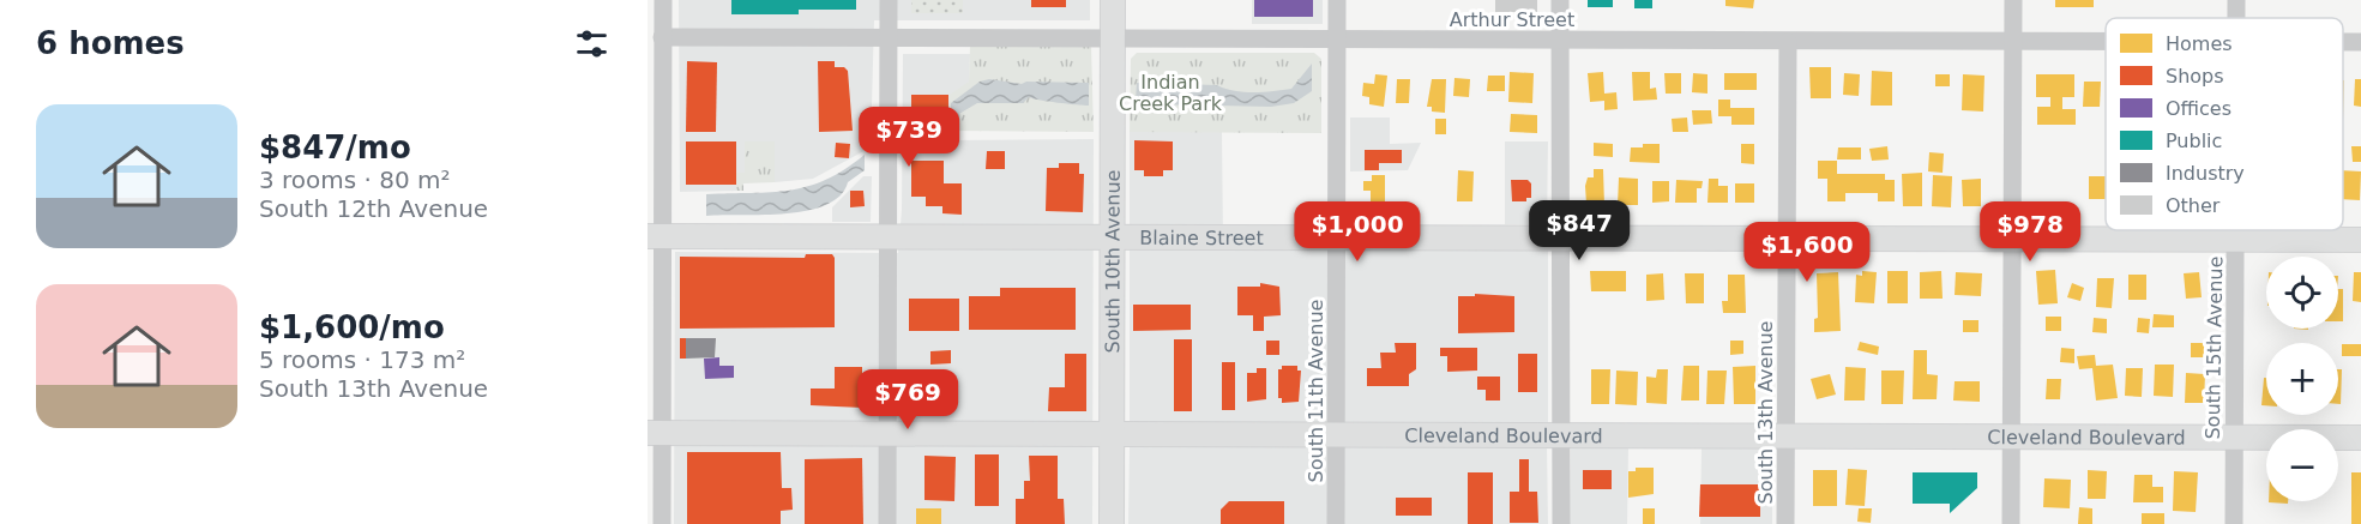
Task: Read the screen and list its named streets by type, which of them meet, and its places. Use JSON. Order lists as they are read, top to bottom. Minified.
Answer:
{"streets":{"main road":["Blaine Street","South 10th Avenue","Cleveland Boulevard"],"street":["Arthur Street","South 15th Avenue","South 11th Avenue","South 13th Avenue"]},"crossings":[["Arthur Street","South 10th Avenue"],["Arthur Street","South 11th Avenue"],["Arthur Street","South 13th Avenue"],["Blaine Street","South 10th Avenue"],["Blaine Street","South 15th Avenue"],["Blaine Street","South 11th Avenue"],["Blaine Street","South 13th Avenue"],["South 10th Avenue","Cleveland Boulevard"],["South 15th Avenue","Cleveland Boulevard"],["South 11th Avenue","Cleveland Boulevard"],["South 13th Avenue","Cleveland Boulevard"]],"parks":["Indian Creek Park"],"legend":["Homes","Shops","Offices","Public","Industry","Other"],"page":{"heading":"6 homes","list":[{"name":"$847/mo","note":"3 rooms · 80 m² · South 12th Avenue"},{"name":"$1,600/mo","note":"5 rooms · 173 m² · South 13th Avenue"}],"price":["$739","$847","$1,000","$978","$1,600","$769"],"map_buttons":["+","−"]}}
